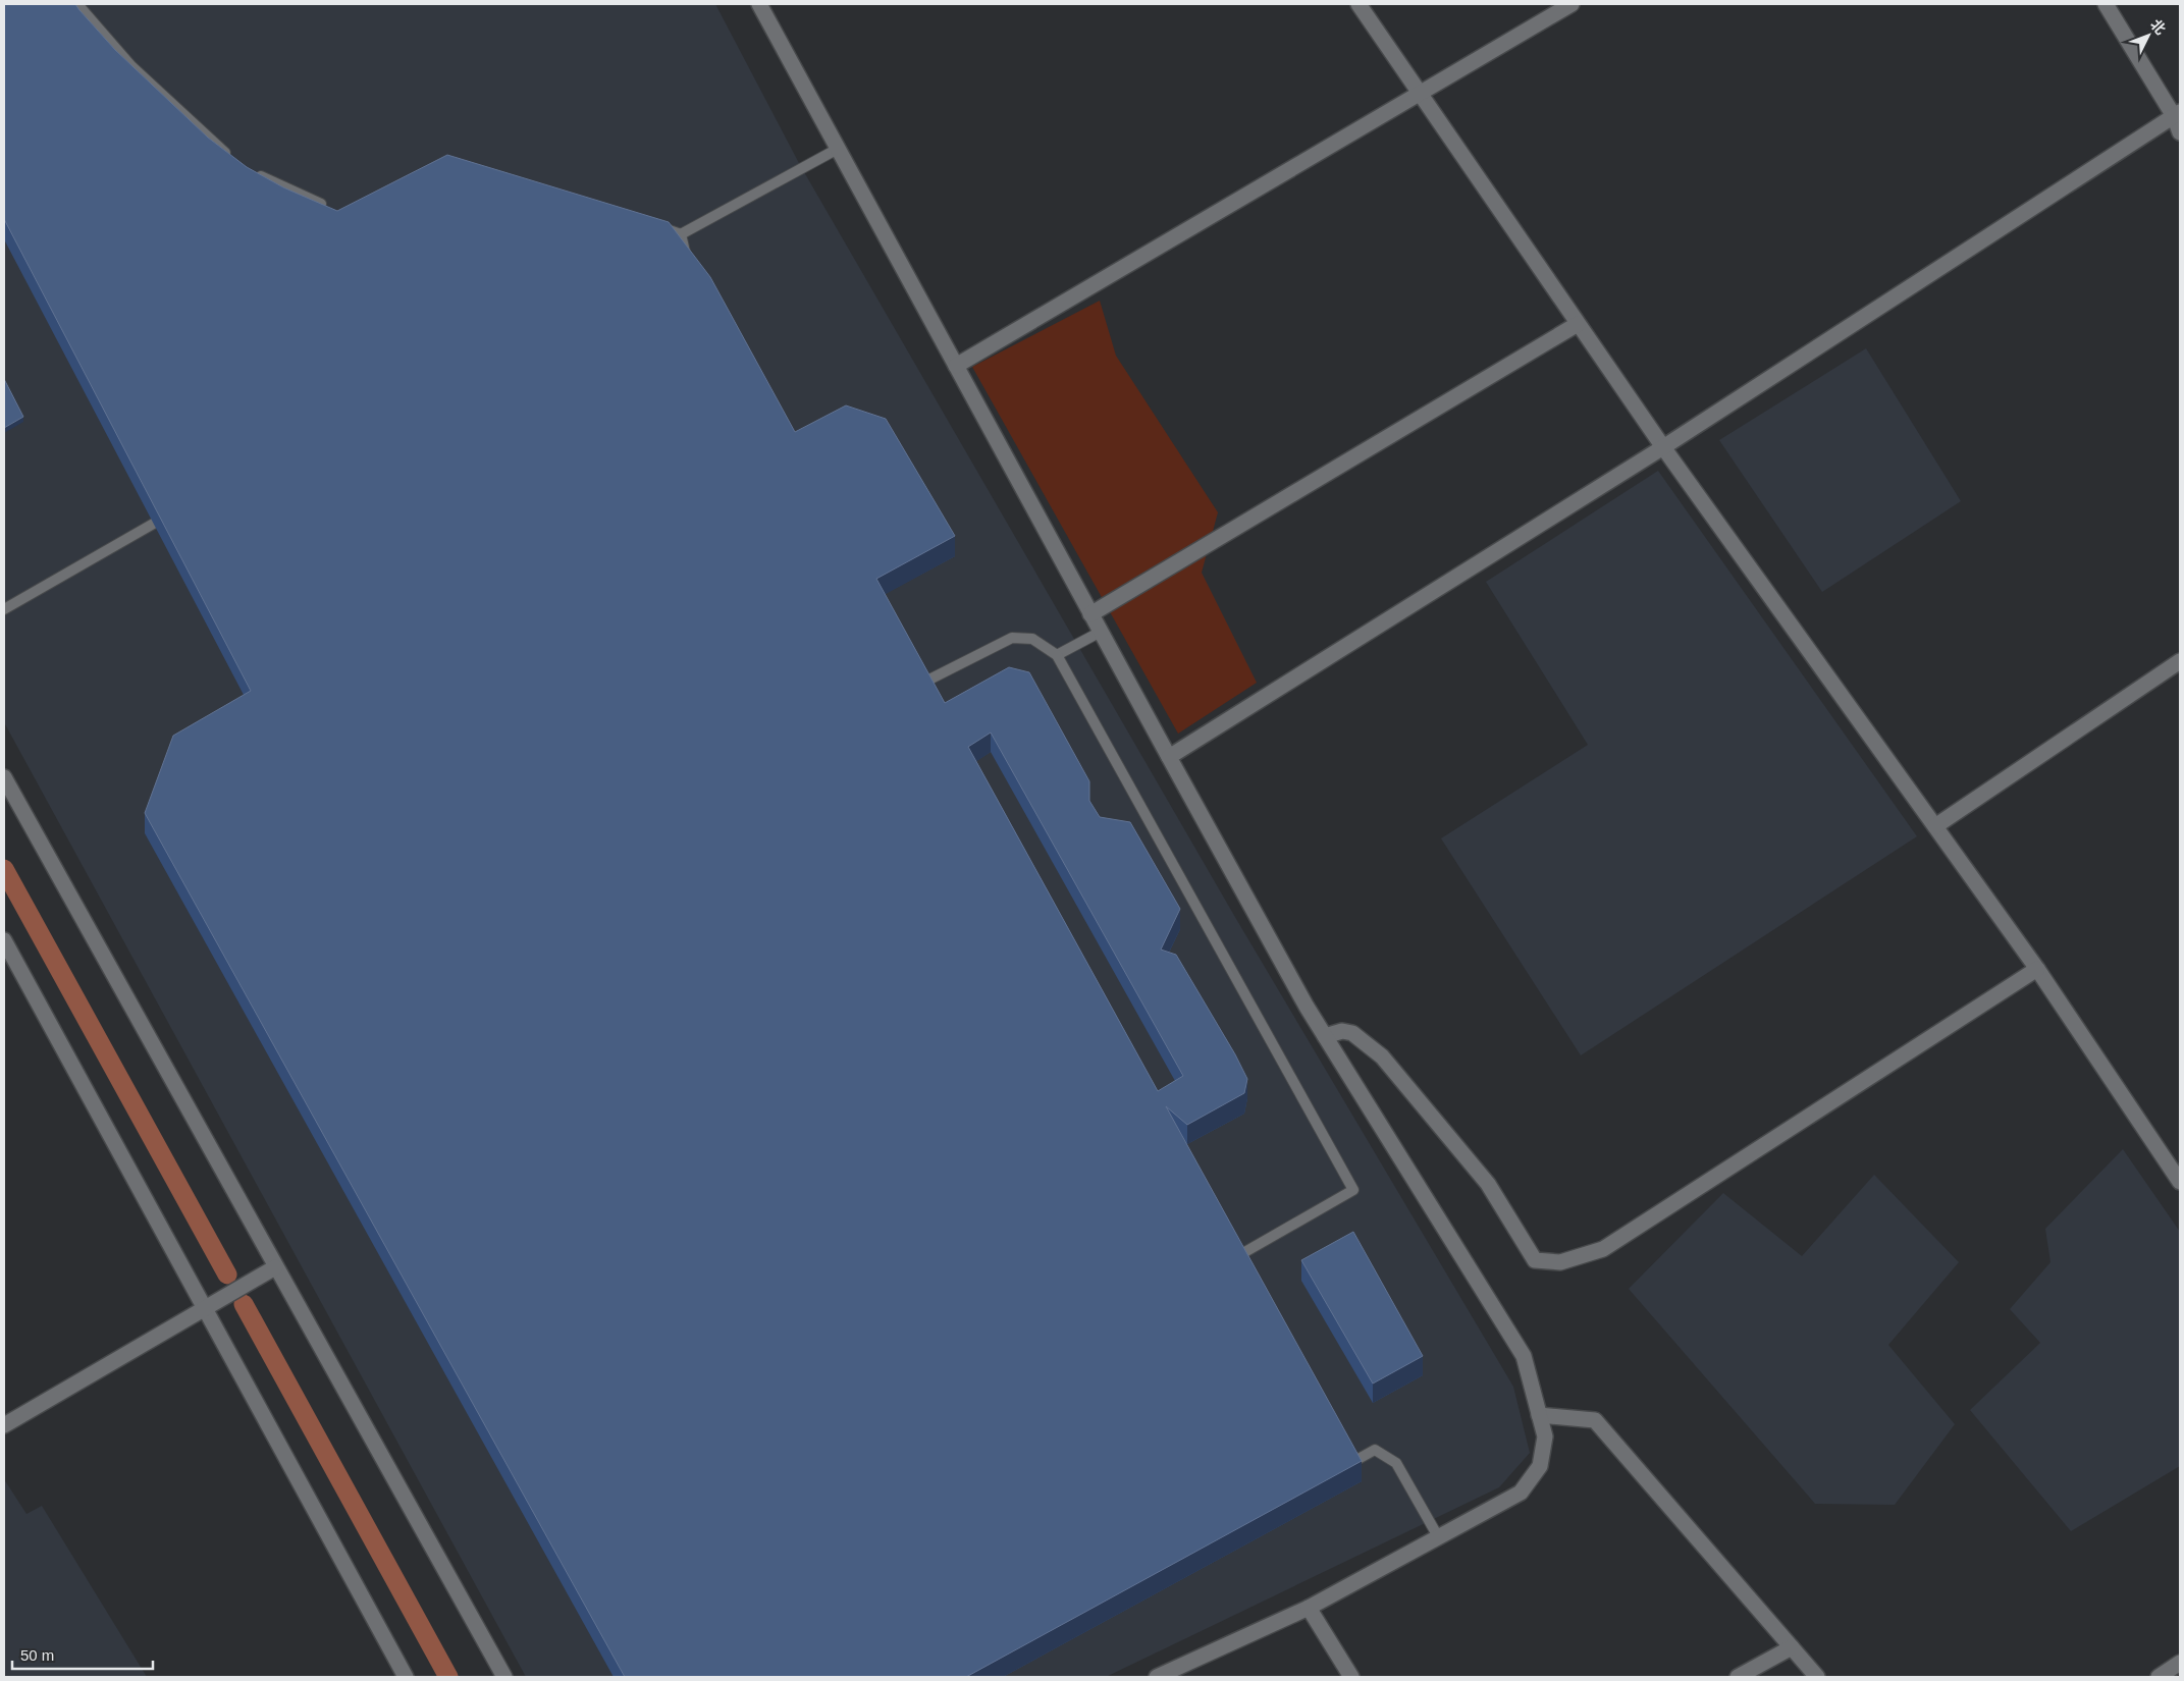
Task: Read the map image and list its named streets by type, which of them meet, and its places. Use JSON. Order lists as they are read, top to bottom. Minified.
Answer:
{"scale_bar":"50 m","north":"top right"}
